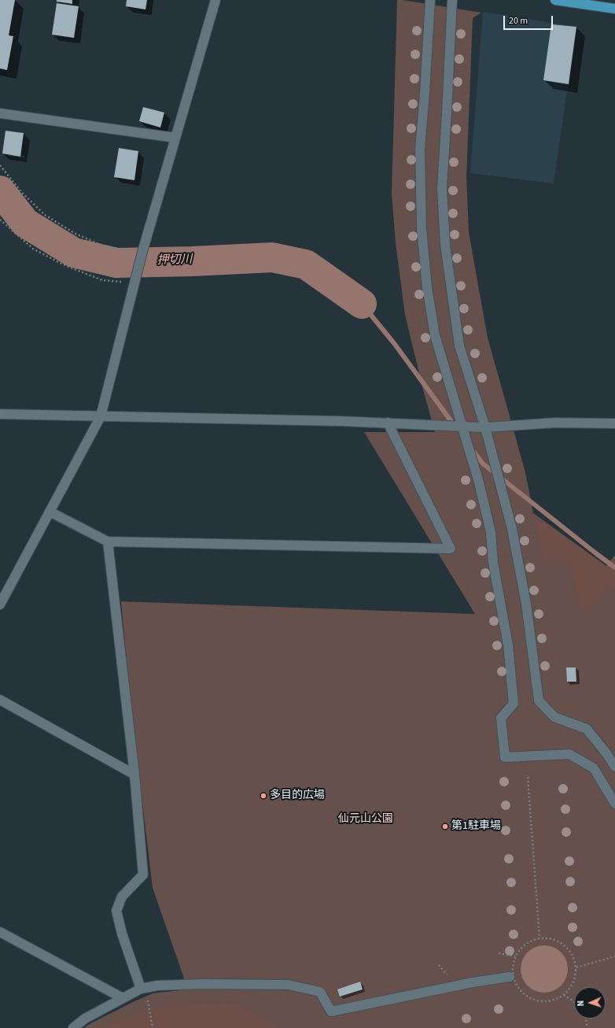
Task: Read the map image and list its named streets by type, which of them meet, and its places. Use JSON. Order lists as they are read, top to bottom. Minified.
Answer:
{"water":["押切川"],"parks":["仙元山公園"],"places":["多目的広場","第1駐車場"],"scale_bar":"20 m","north":"left"}
